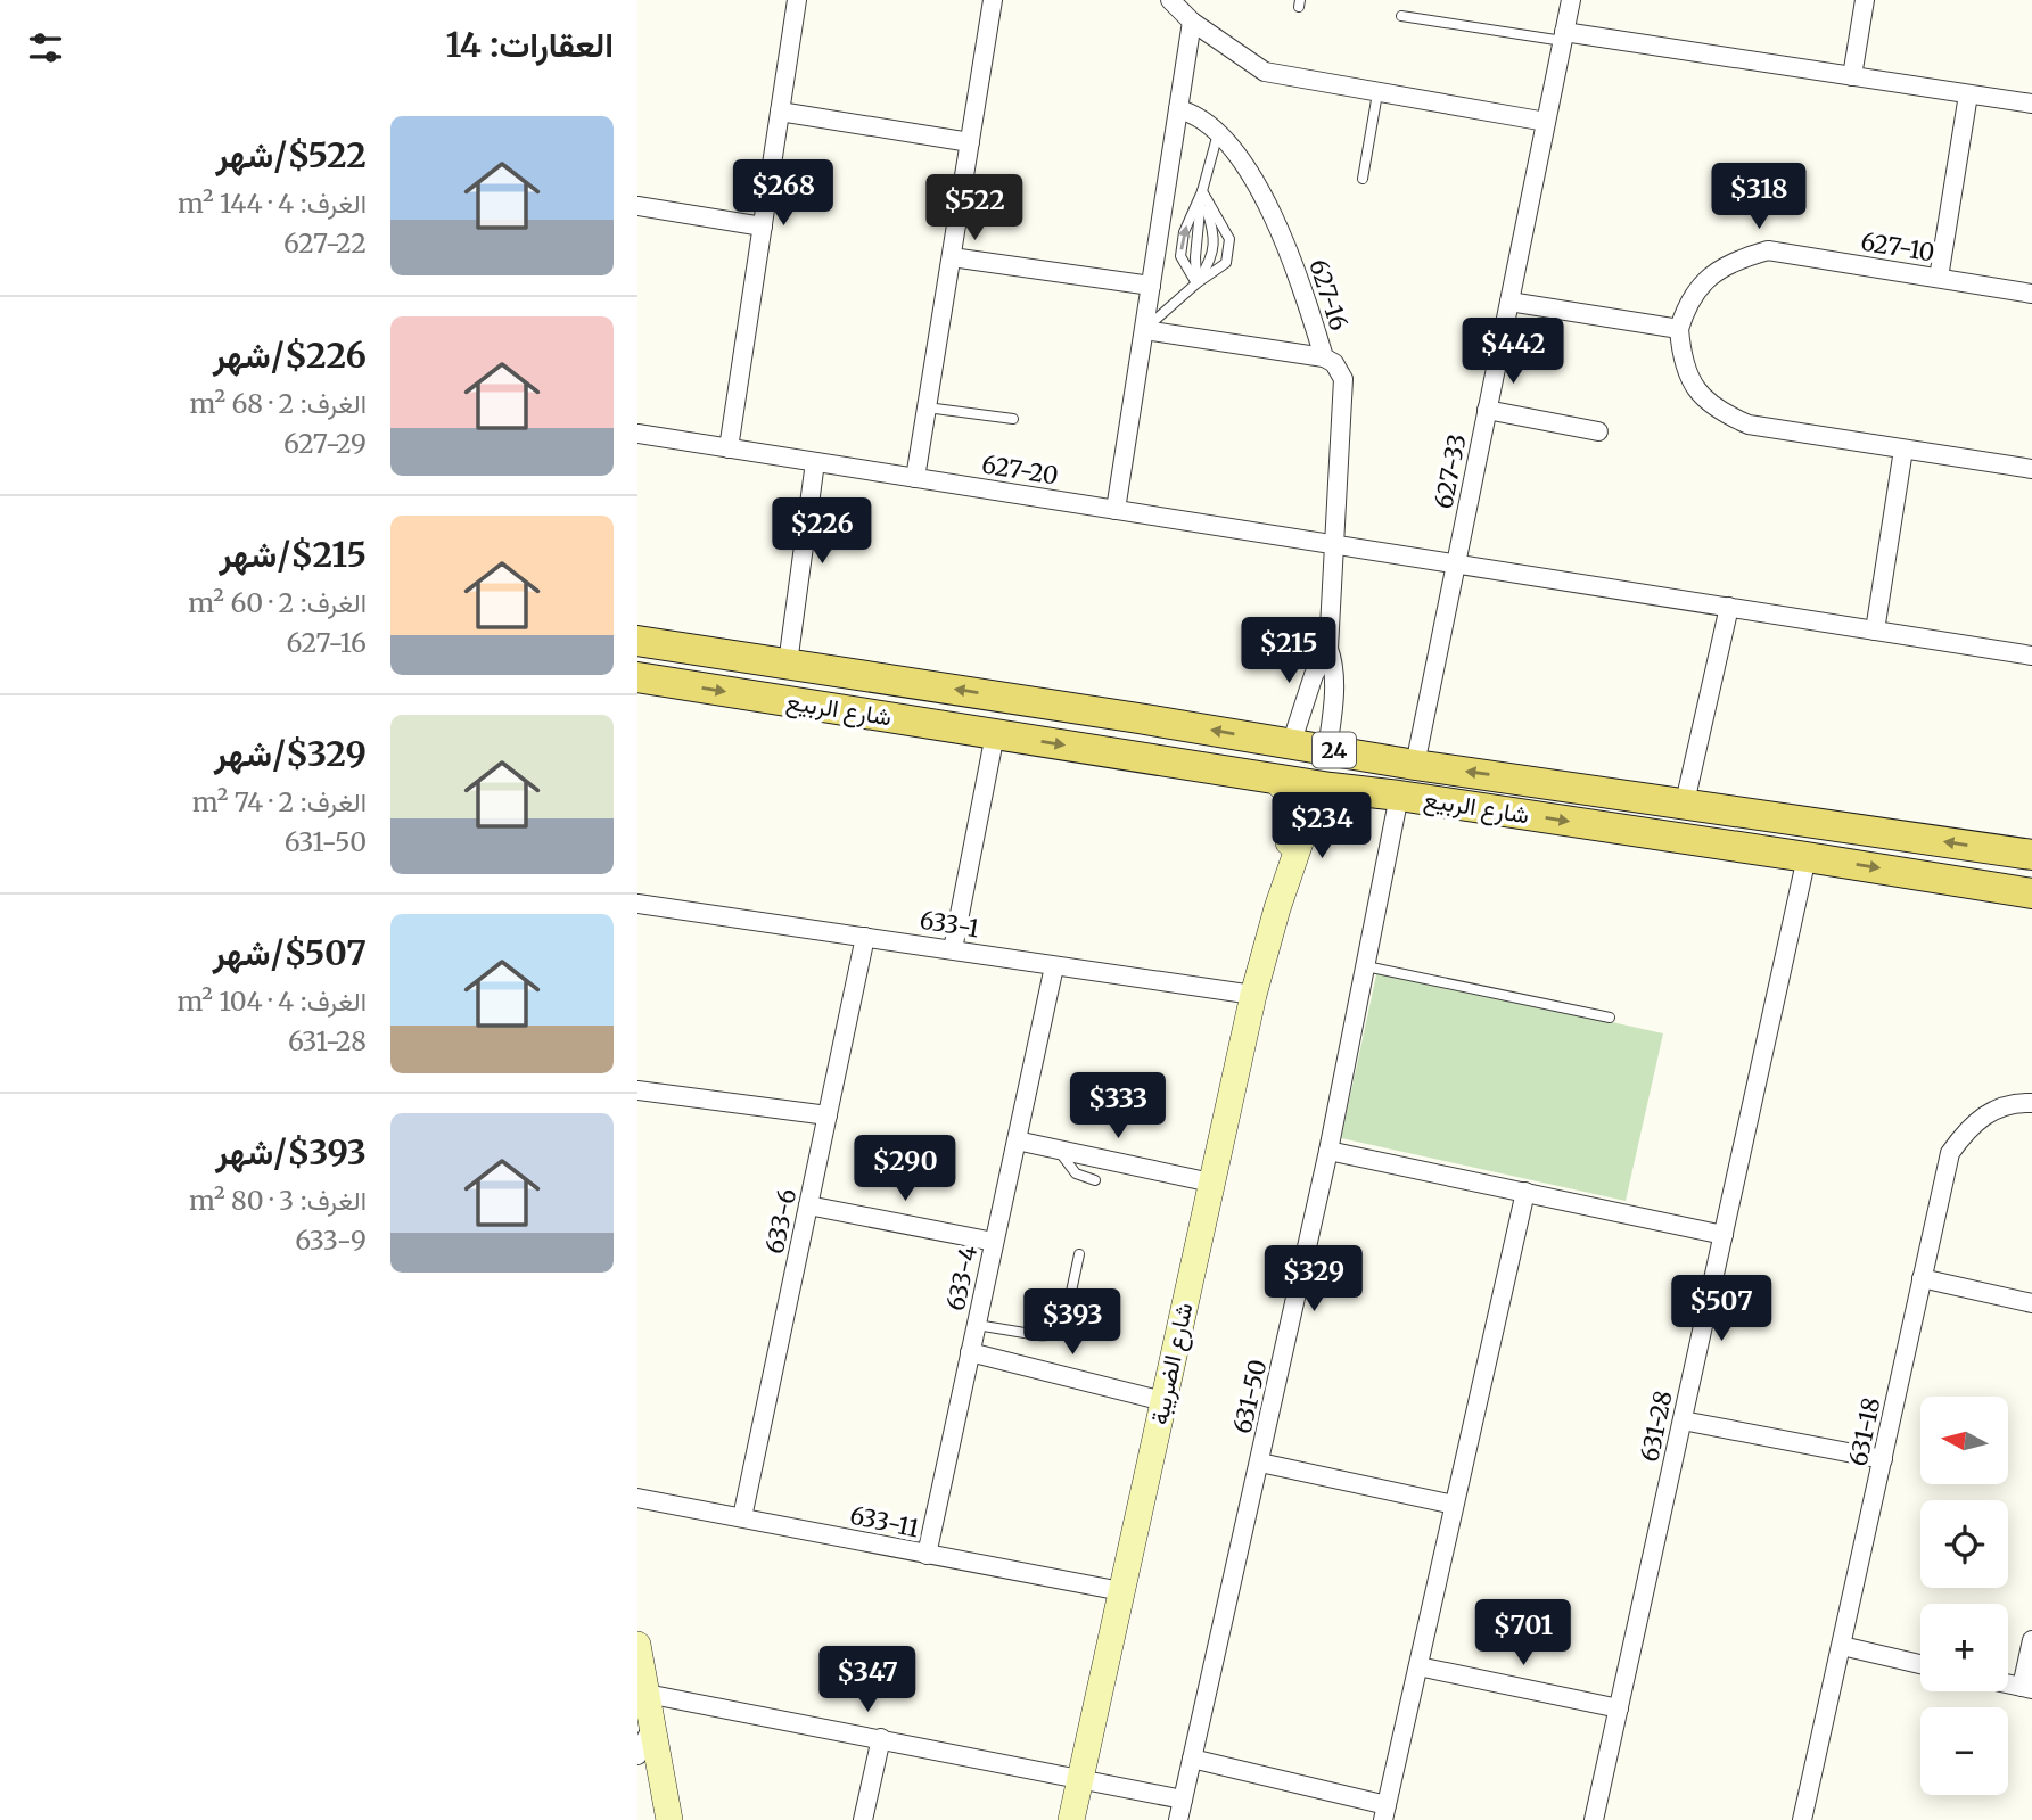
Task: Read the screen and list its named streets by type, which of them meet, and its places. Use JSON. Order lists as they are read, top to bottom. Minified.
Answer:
{"streets":{"main road":["شارع الربيع","24"],"street":["627-10","627-16","627-20","627-33","633-1","633-6","633-4","شارع الضريبة","631-50","631-28","631-18","633-11"]},"crossings":[["627-16","627-20"],["627-16","شارع الربيع"],["627-20","627-33"],["627-33","شارع الربيع"],["شارع الربيع","شارع الضريبة"],["شارع الربيع","631-50"],["شارع الربيع","631-28"],["633-1","633-6"],["633-1","633-4"],["633-1","شارع الضريبة"],["633-6","633-11"],["633-4","633-11"],["شارع الضريبة","633-11"]],"north":"left","page":{"heading":"العقارات: 14","list":[{"name":"$522/شهر","note":"الغرف: 4 · 144 m² · 627-22"},{"name":"$226/شهر","note":"الغرف: 2 · 68 m² · 627-29"},{"name":"$215/شهر","note":"الغرف: 2 · 60 m² · 627-16"},{"name":"$329/شهر","note":"الغرف: 2 · 74 m² · 631-50"},{"name":"$507/شهر","note":"الغرف: 4 · 104 m² · 631-28"},{"name":"$393/شهر","note":"الغرف: 3 · 80 m² · 633-9"}],"price":["$268","$318","$522","$442","$226","$215","$234","$333","$290","$329","$507","$393","$701","$347"],"map_buttons":["+","−"]}}
